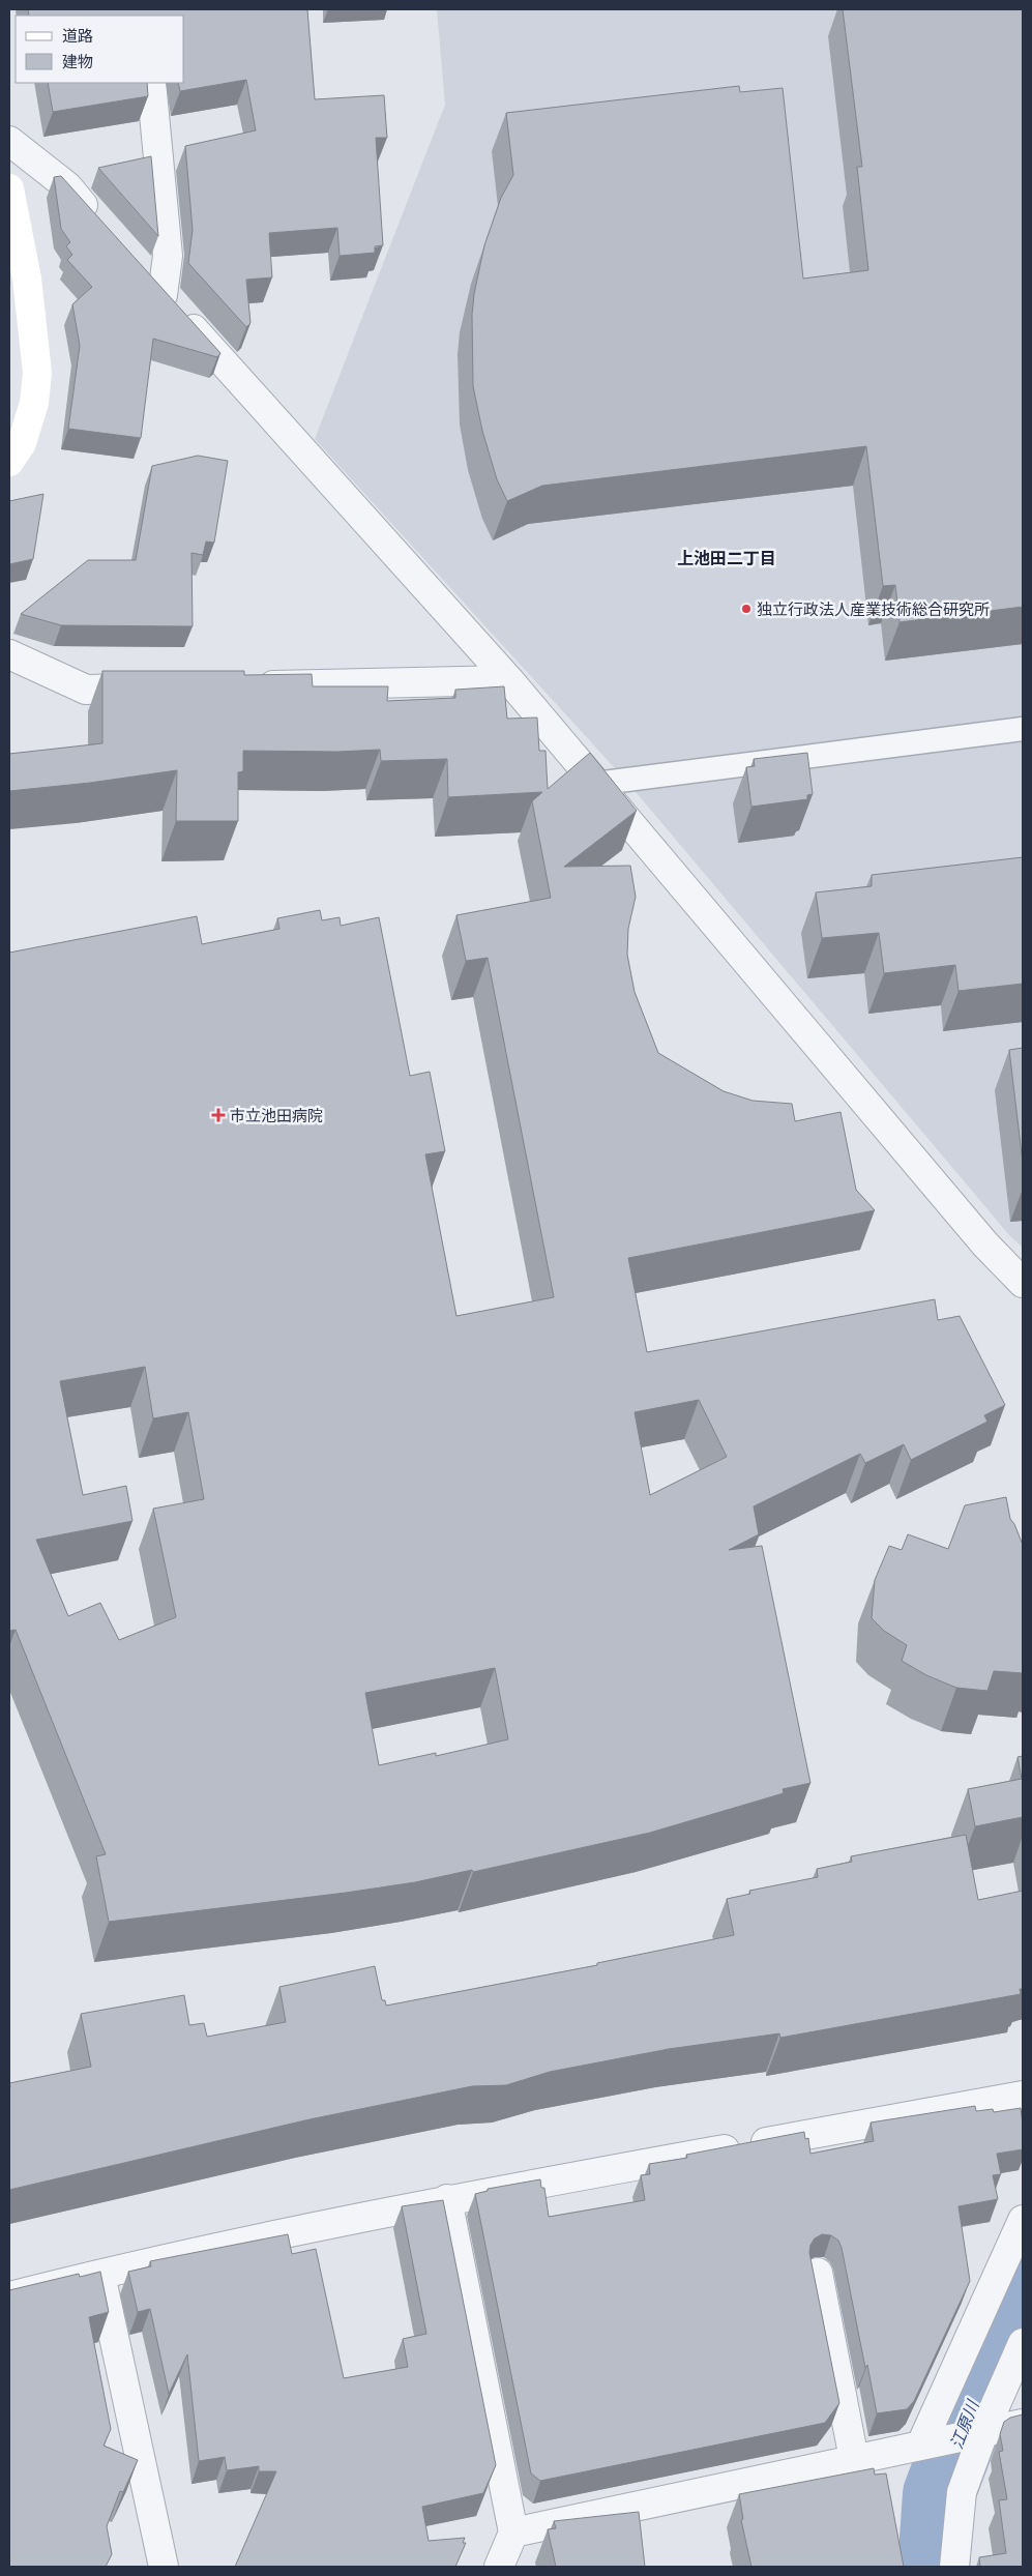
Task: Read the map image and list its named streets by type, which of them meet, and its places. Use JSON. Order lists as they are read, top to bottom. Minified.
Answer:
{"districts":["上池田二丁目"],"water":["江原川"],"places":{"other":["独立行政法人産業技術総合研究所"],"health":["市立池田病院"]},"legend":["道路","建物"]}
